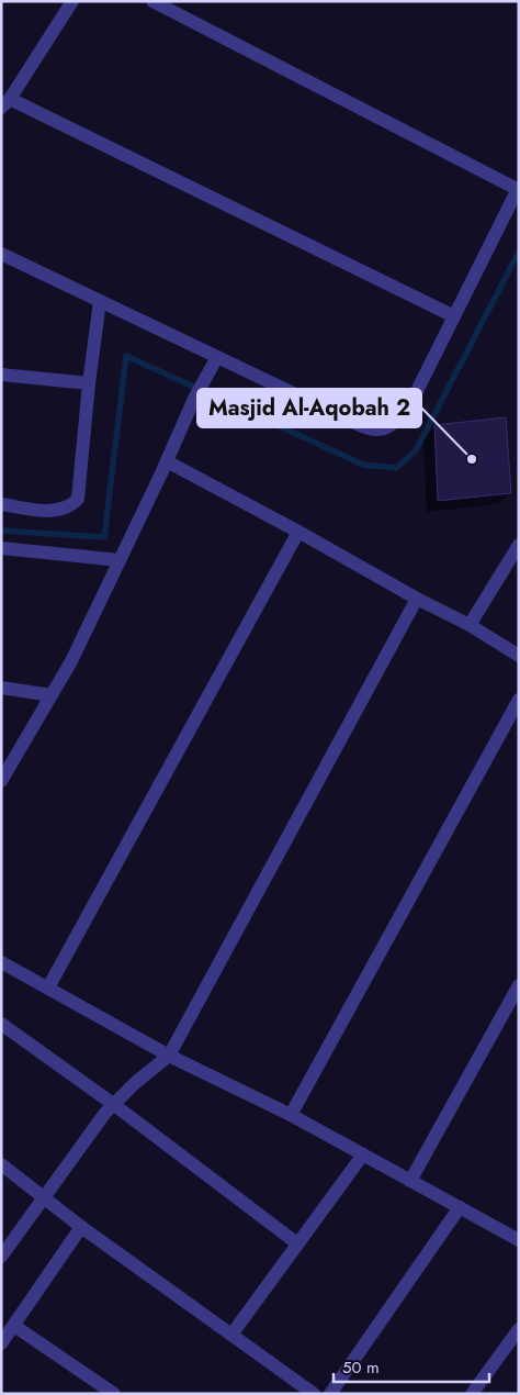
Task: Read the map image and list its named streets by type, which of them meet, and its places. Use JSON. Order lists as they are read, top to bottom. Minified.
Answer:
{"places":["Masjid Al-Aqobah 2"],"scale_bar":"50 m"}
